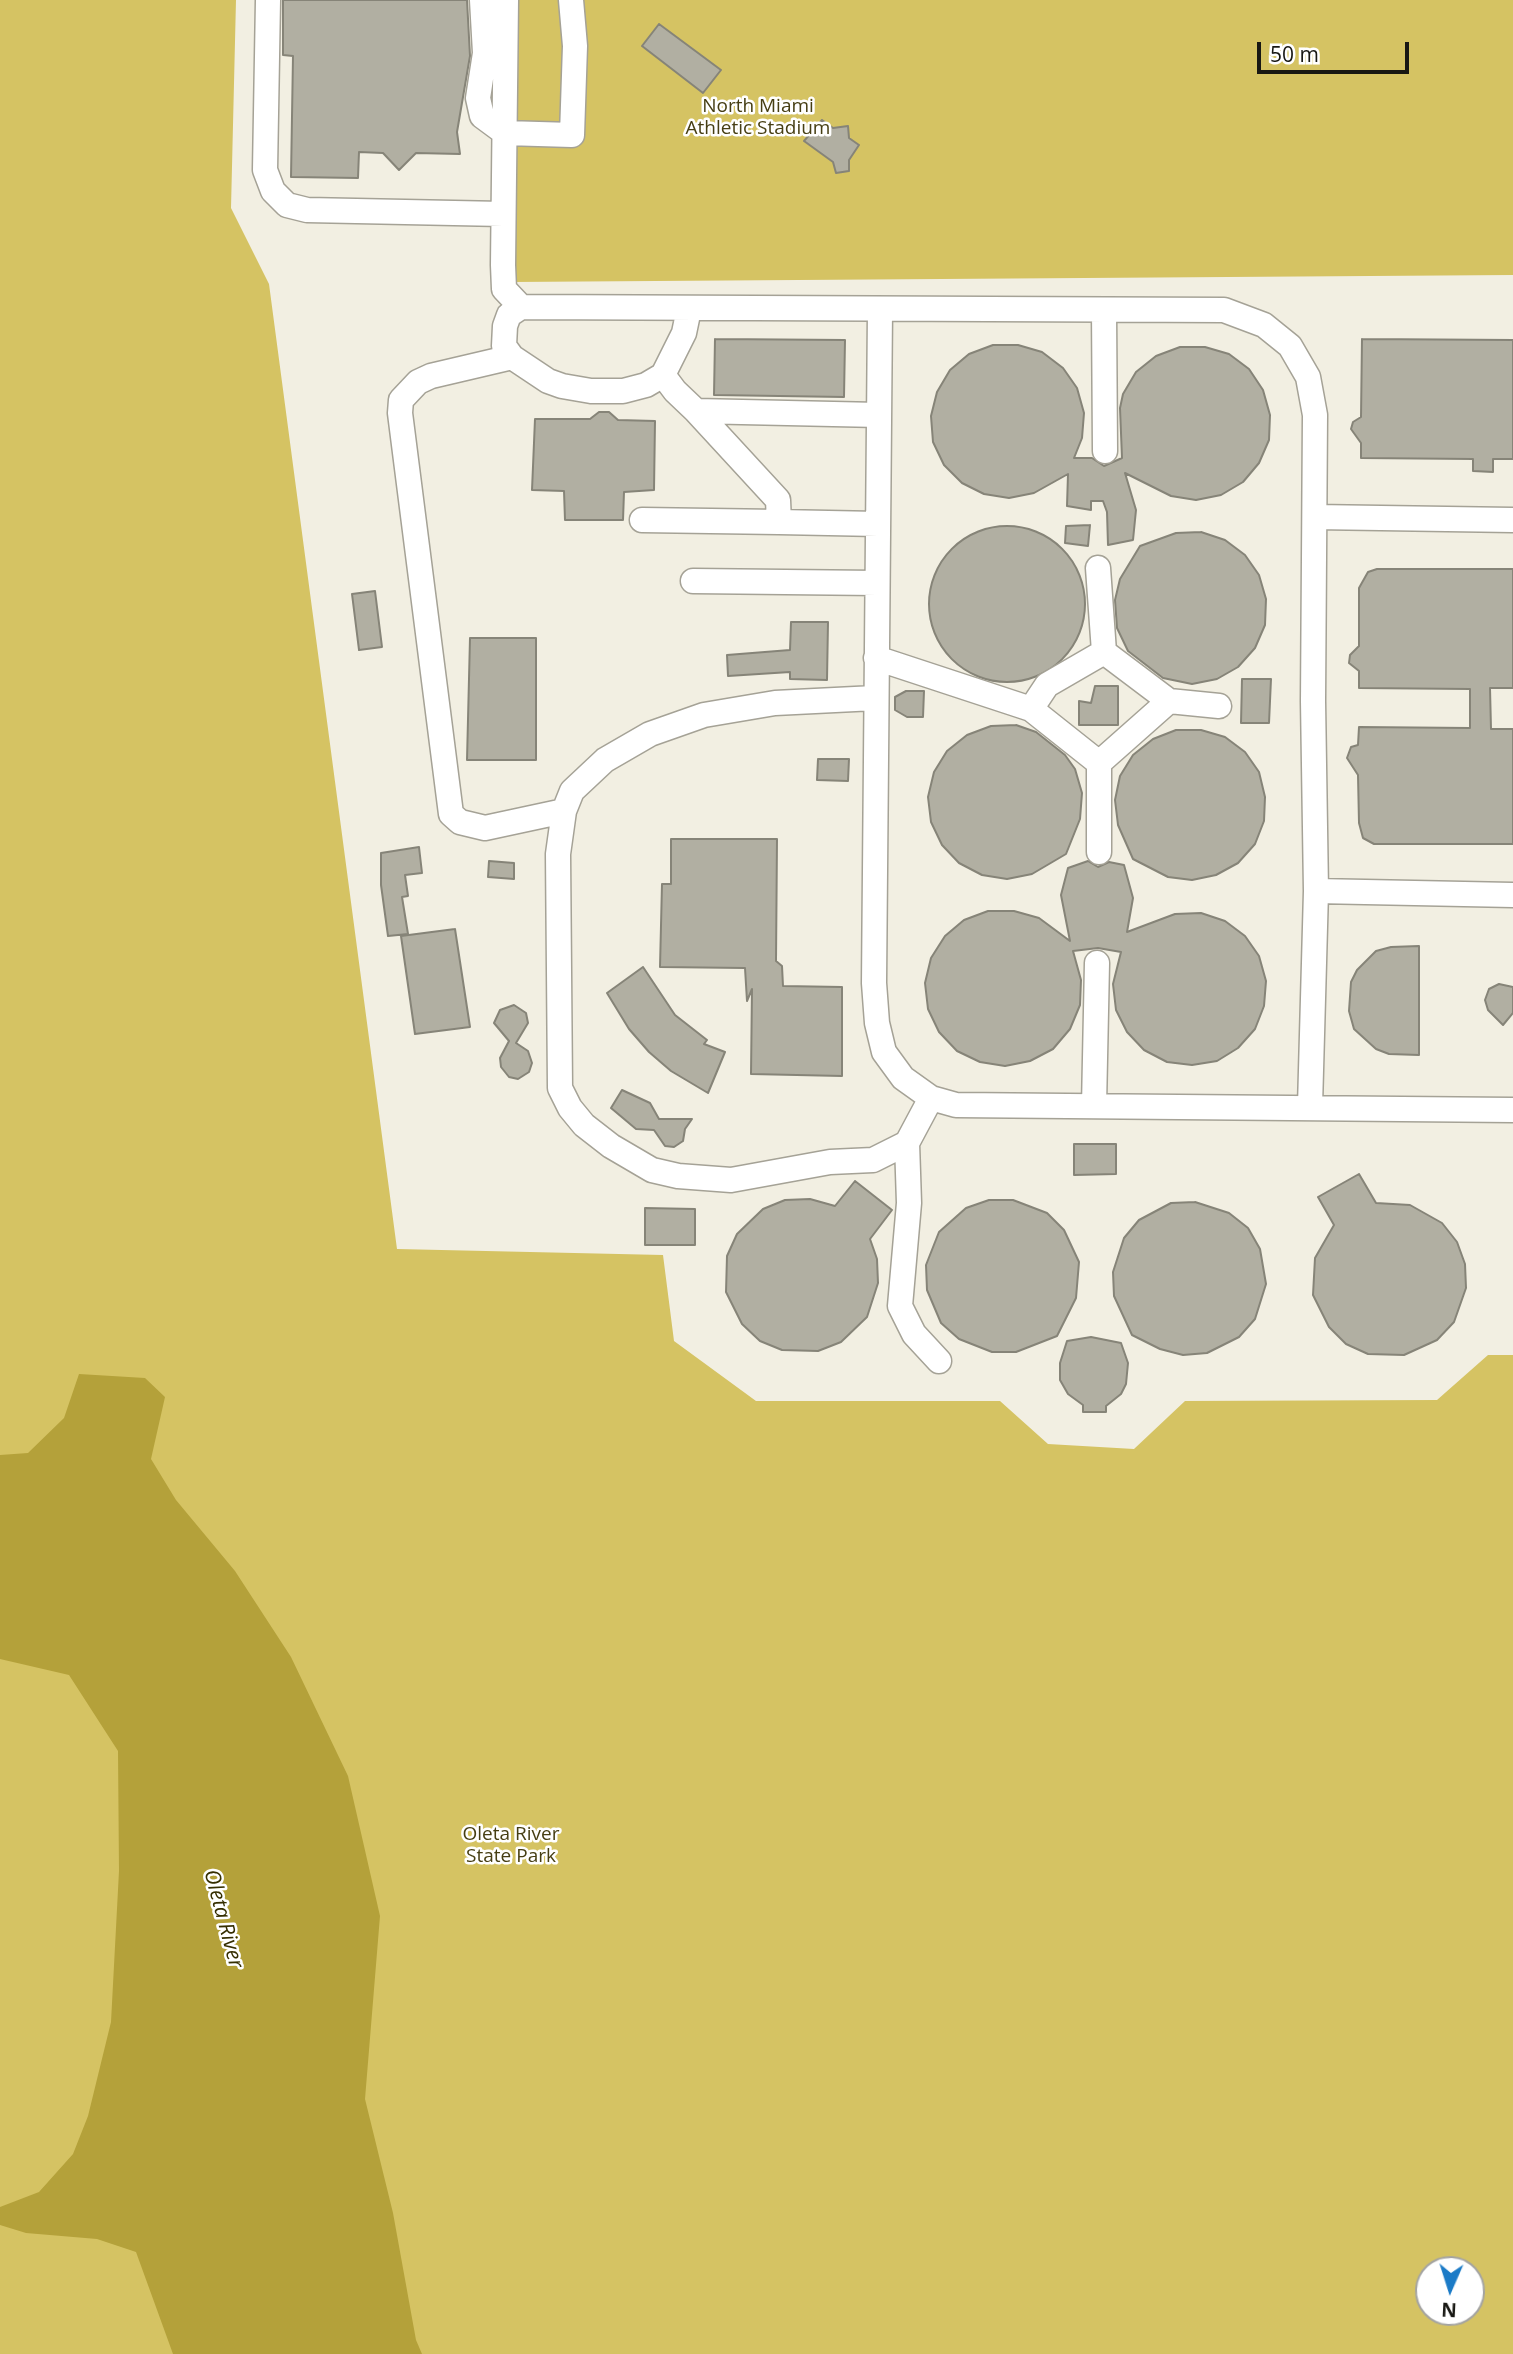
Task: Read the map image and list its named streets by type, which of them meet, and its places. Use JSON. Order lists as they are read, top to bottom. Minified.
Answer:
{"water":["Oleta River"],"parks":["North Miami Athletic Stadium","Oleta River State Park"],"scale_bar":"50 m","north":"bottom"}
